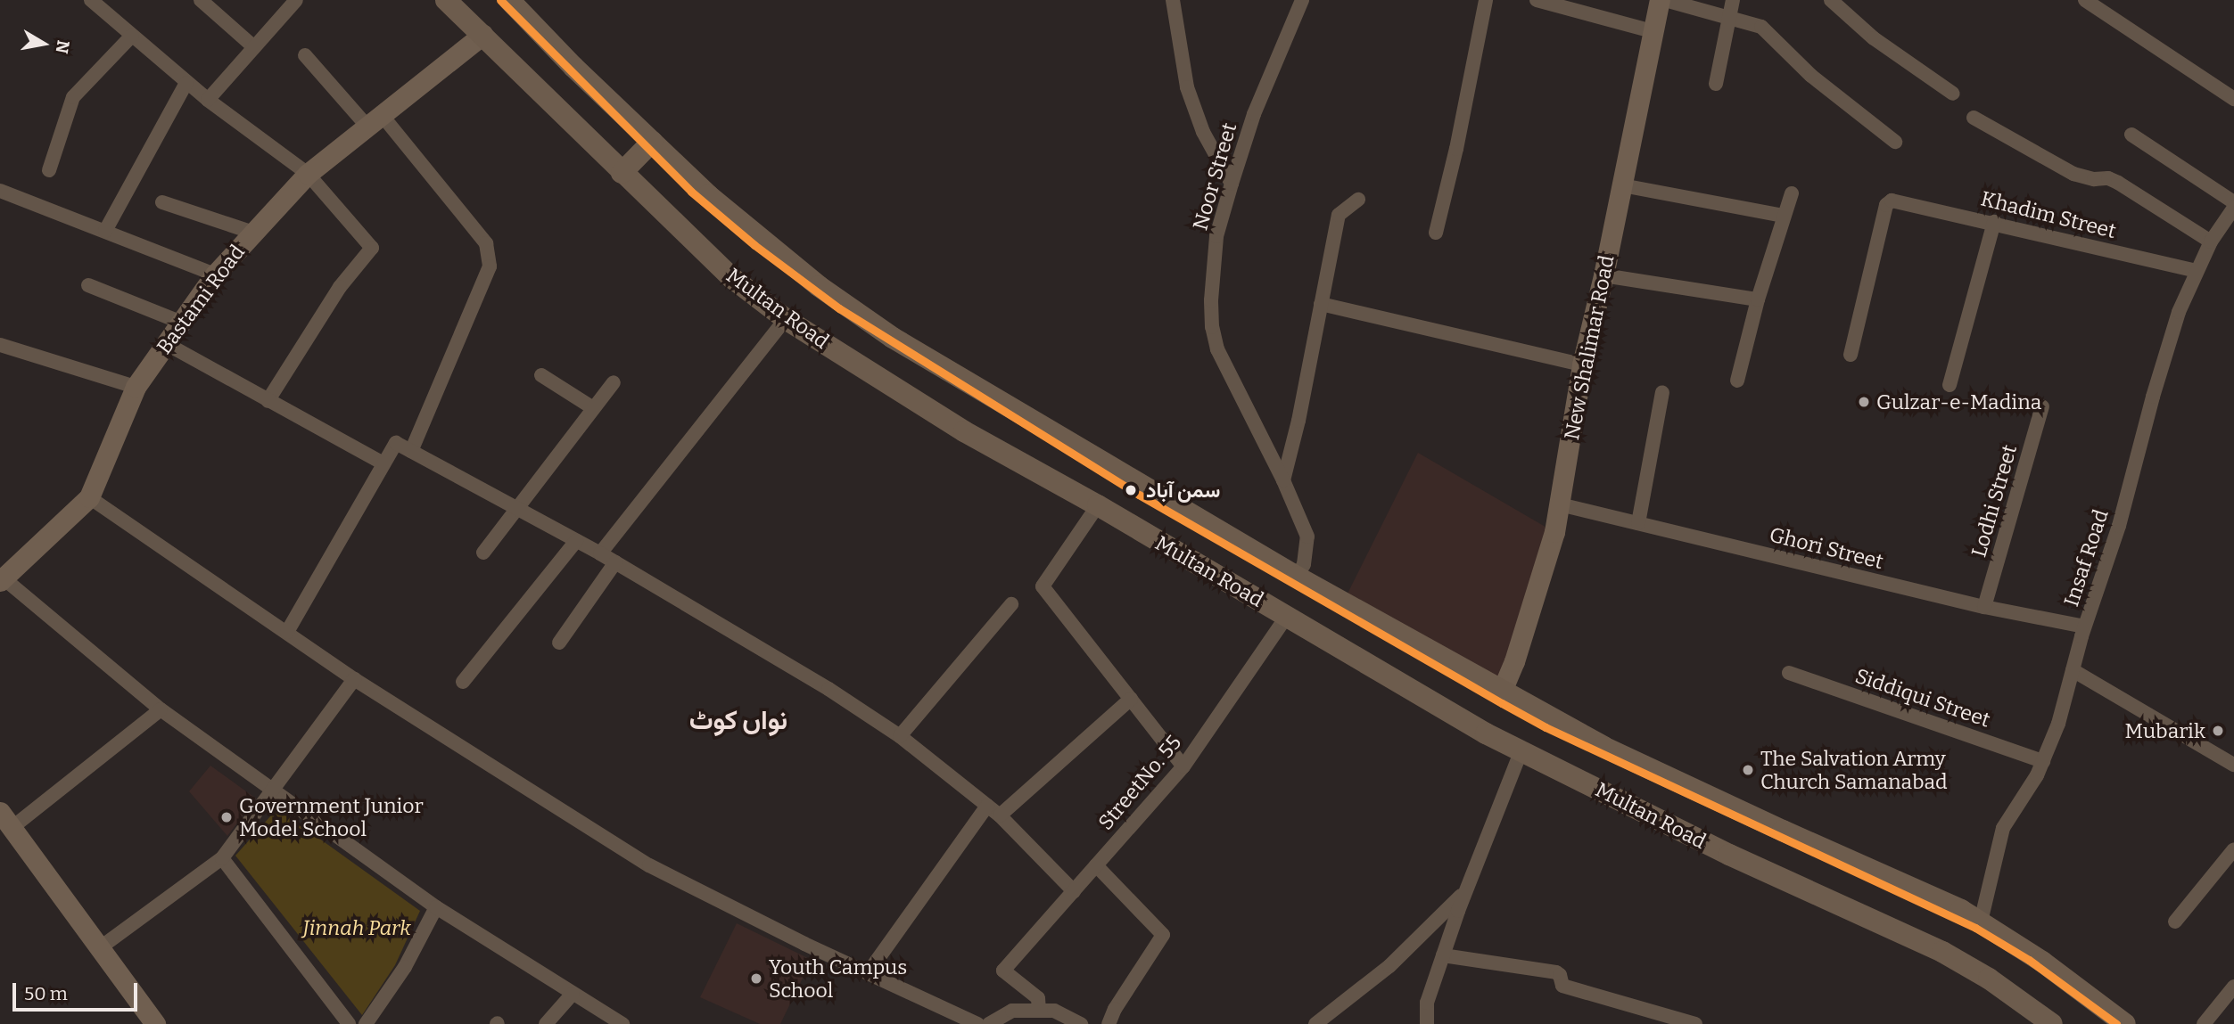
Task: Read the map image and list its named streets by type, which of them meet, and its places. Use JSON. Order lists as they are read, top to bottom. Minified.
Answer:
{"streets":{"main road":["Multan Road"],"street":["Noor Street","Khadim Street","Bastami Road","New Shalimar Road","Lodhi Street","Ghori Street","Insaf Road","Siddiqui Street","StreetNo. 55"]},"crossings":[["Noor Street","Multan Road"],["Khadim Street","Insaf Road"],["Bastami Road","Multan Road"],["Multan Road","New Shalimar Road"],["Multan Road","Insaf Road"],["Multan Road","StreetNo. 55"],["New Shalimar Road","Ghori Street"],["Lodhi Street","Ghori Street"],["Ghori Street","Insaf Road"],["Insaf Road","Siddiqui Street"]],"districts":["نواں کوٹ"],"parks":["Jinnah Park"],"places":["Gulzar-e-Madina","سمن آباد","Mubarik","The Salvation Army Church Samanabad","Government Junior Model School","Youth Campus School"],"scale_bar":"50 m","north":"right"}
